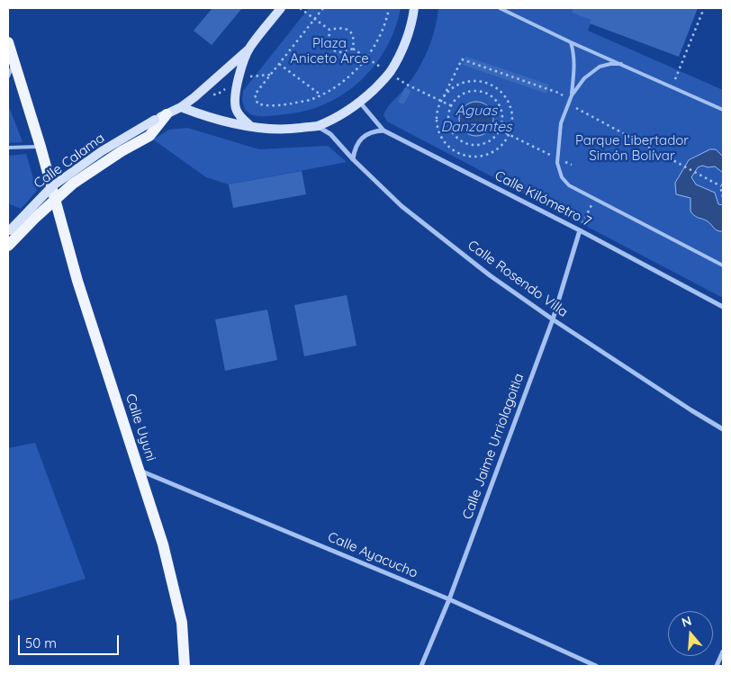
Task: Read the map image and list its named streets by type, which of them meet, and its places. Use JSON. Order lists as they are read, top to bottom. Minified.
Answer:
{"streets":{"main road":["Calle Calama","Calle Uyuni"],"street":["Calle Kilómetro 7","Calle Rosendo Villa","Calle Jaime Urriolagoitia","Calle Ayacucho"]},"crossings":[["Calle Kilómetro 7","Calle Jaime Urriolagoitia"],["Calle Rosendo Villa","Calle Jaime Urriolagoitia"],["Calle Uyuni","Calle Ayacucho"],["Calle Jaime Urriolagoitia","Calle Ayacucho"]],"water":["Aguas Danzantes"],"parks":["Plaza Aniceto Arce","Parque Libertador Simón Bolívar"],"scale_bar":"50 m","north":"top"}
